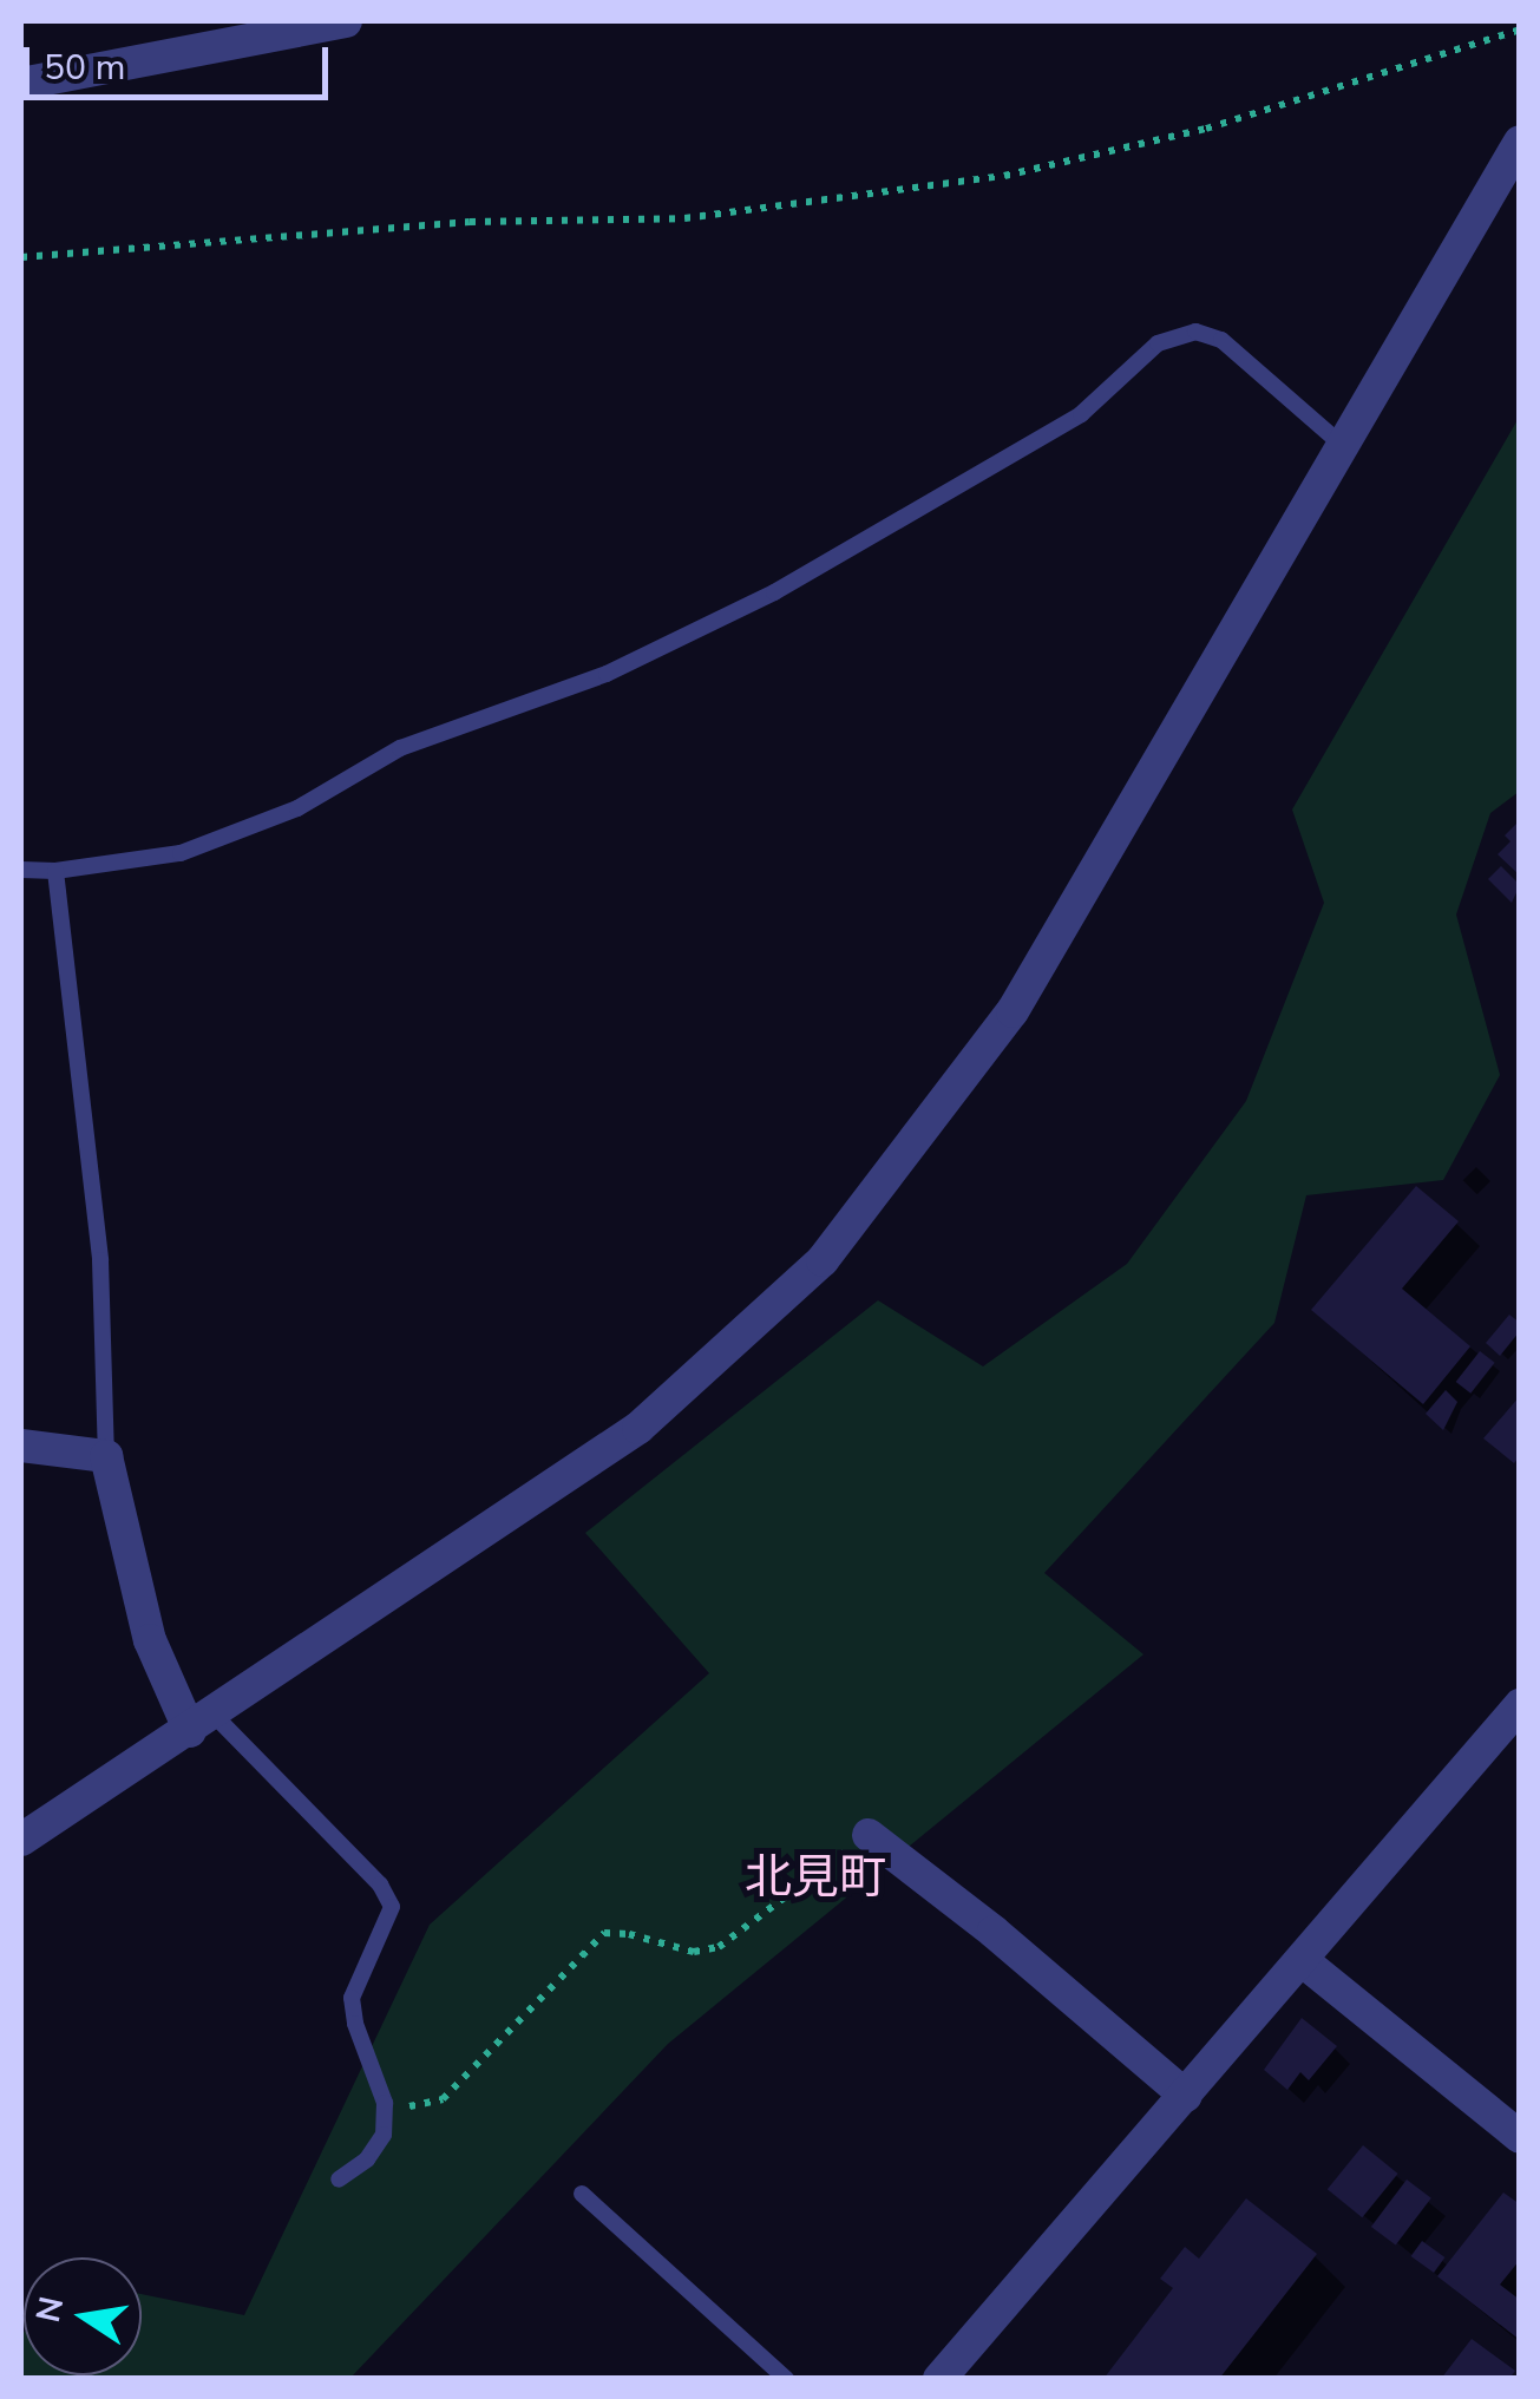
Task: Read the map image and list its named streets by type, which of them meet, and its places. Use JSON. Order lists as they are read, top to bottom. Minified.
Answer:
{"districts":["北見町"],"scale_bar":"50 m","north":"left"}
